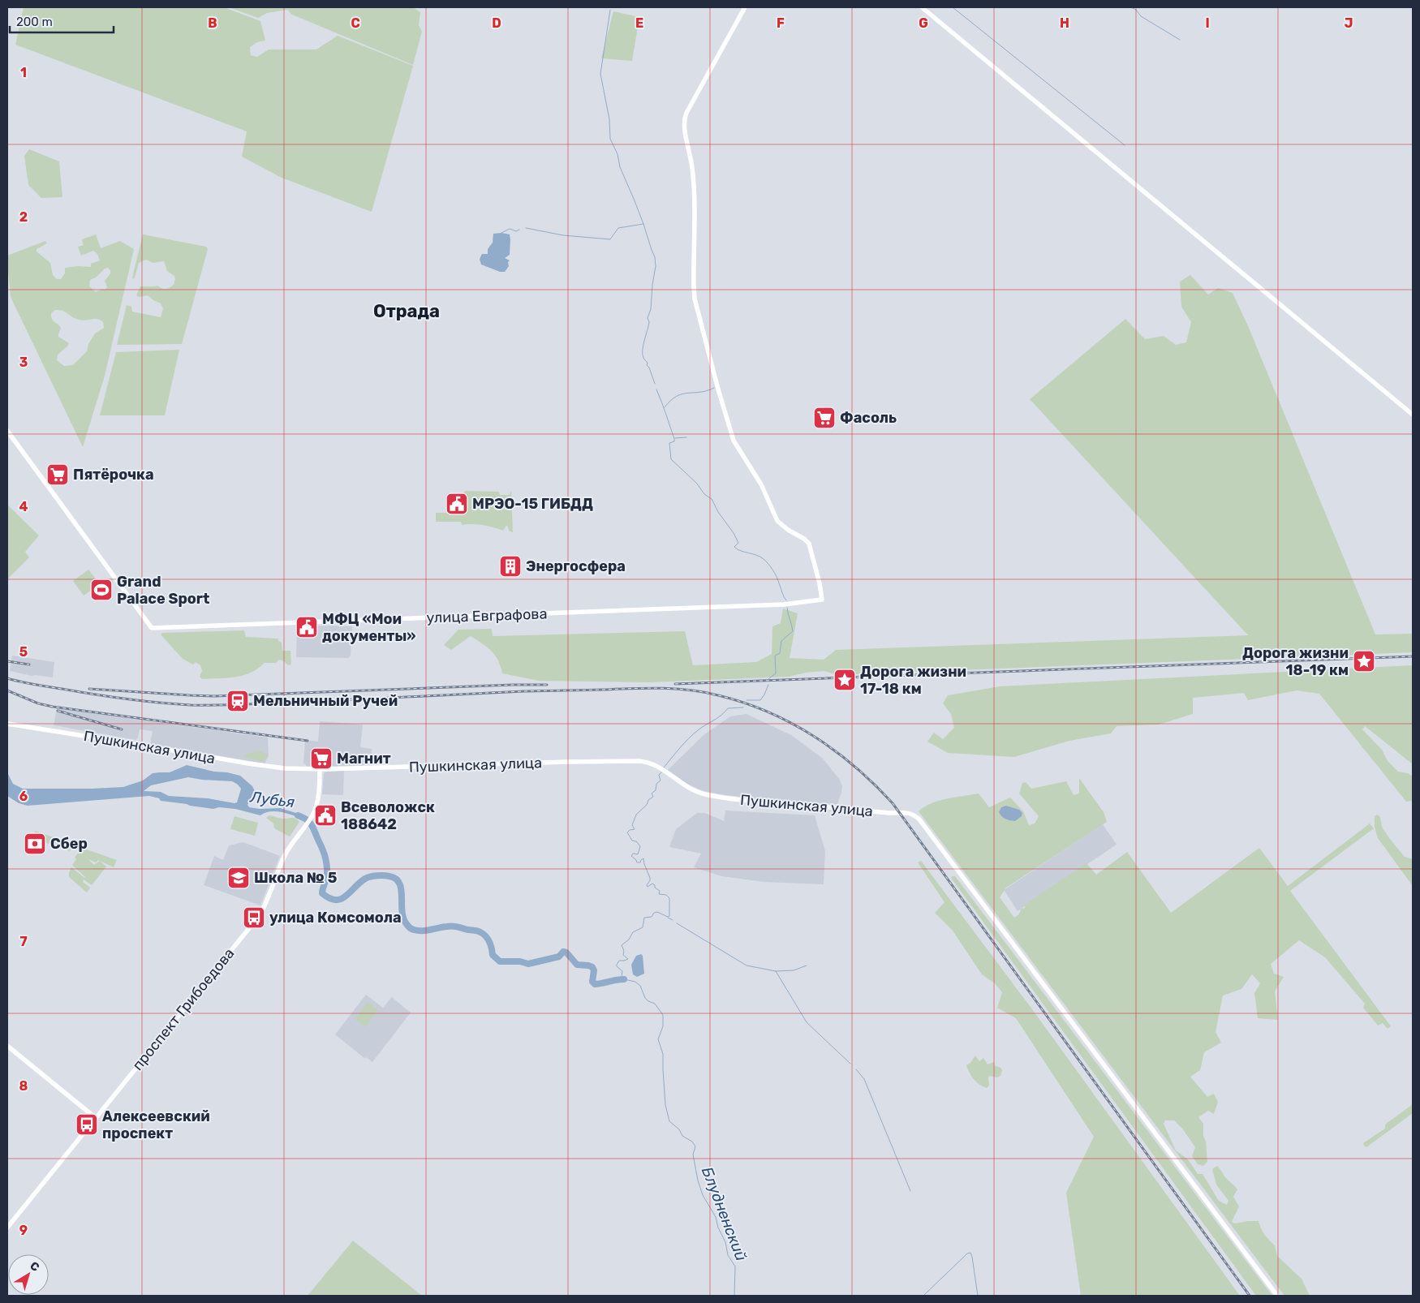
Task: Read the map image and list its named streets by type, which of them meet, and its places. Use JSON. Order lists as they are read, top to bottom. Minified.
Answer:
{"streets":{"street":["улица Евграфова","Пушкинская улица","проспект Грибоедова"]},"crossings":[["Пушкинская улица","проспект Грибоедова"]],"districts":["Отрада"],"water":["Лубья","Блудненский"],"places":{"supermarket":["Фасоль","Пятёрочка","Магнит"],"public building":["МРЭО-15 ГИБДД","МФЦ «Мои документы»","Всеволожск 188642"],"building":["Энергосфера"],"sports":["Grand Palace Sport"],"place":["Дорога жизни 18-19 км","Дорога жизни 17-18 км"],"station":["Мельничный Ручей"],"bank":["Сбер"],"school or university":["Школа № 5"],"bus stop":["улица Комсомола","Алексеевский проспект"]},"scale_bar":"200 m","north":"top right","grid":{"columns":["B","C","D","E","F","G","H","I","J"],"rows":["1","2","3","4","5","6","7","8","9"]}}
